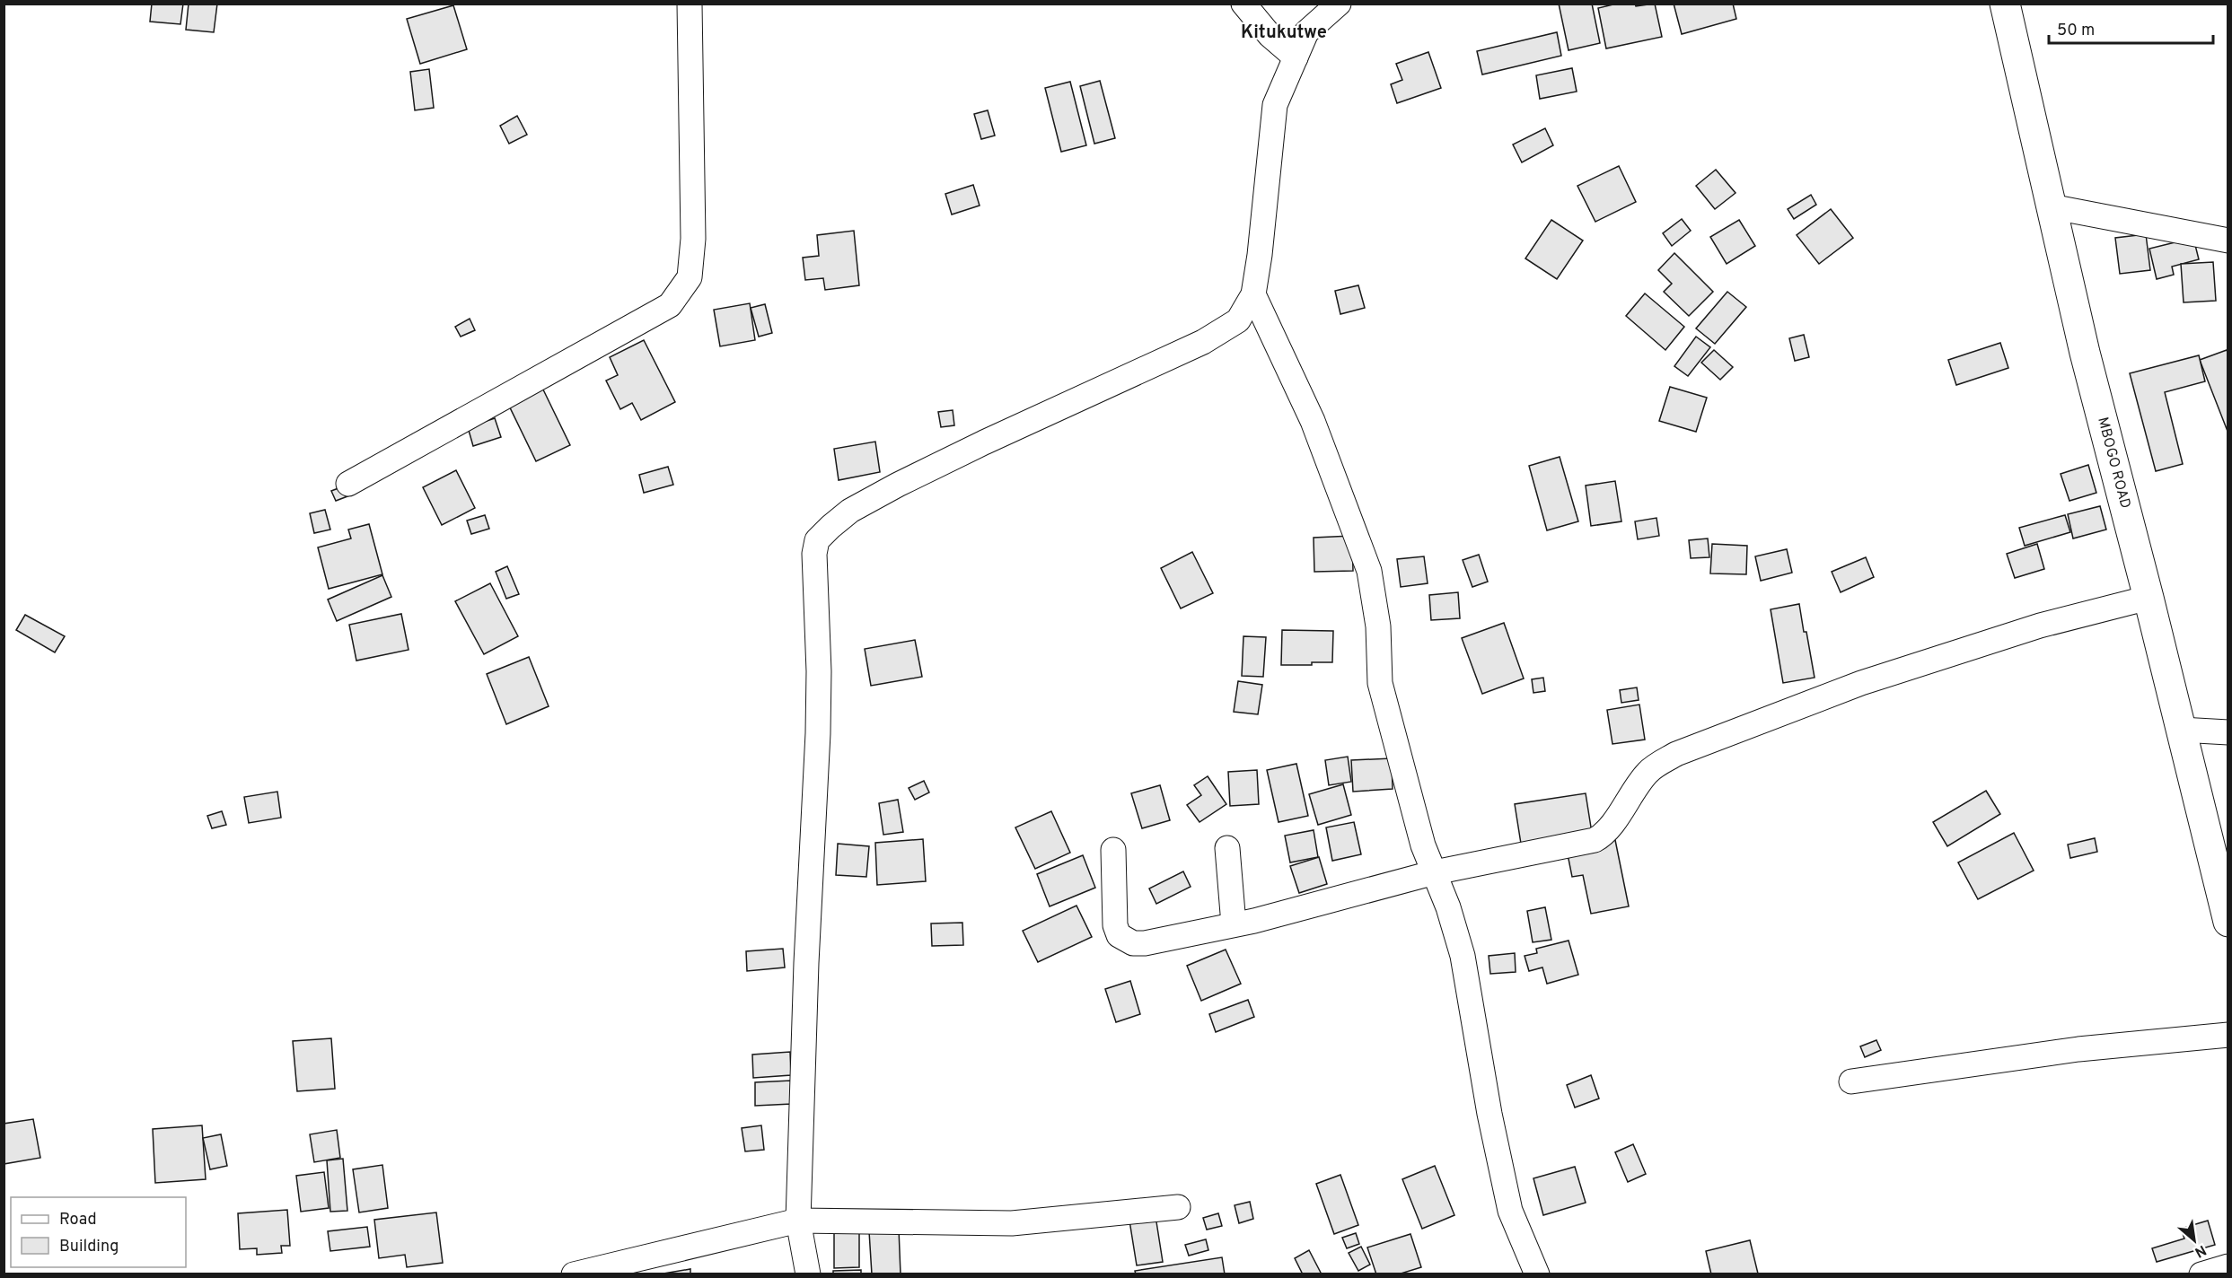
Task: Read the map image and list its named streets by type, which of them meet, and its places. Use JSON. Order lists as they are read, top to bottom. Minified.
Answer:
{"streets":{"main road":["MBOGO ROAD"]},"districts":["Kitukutwe"],"legend":["Road","Building"],"scale_bar":"50 m","north":"bottom right"}
